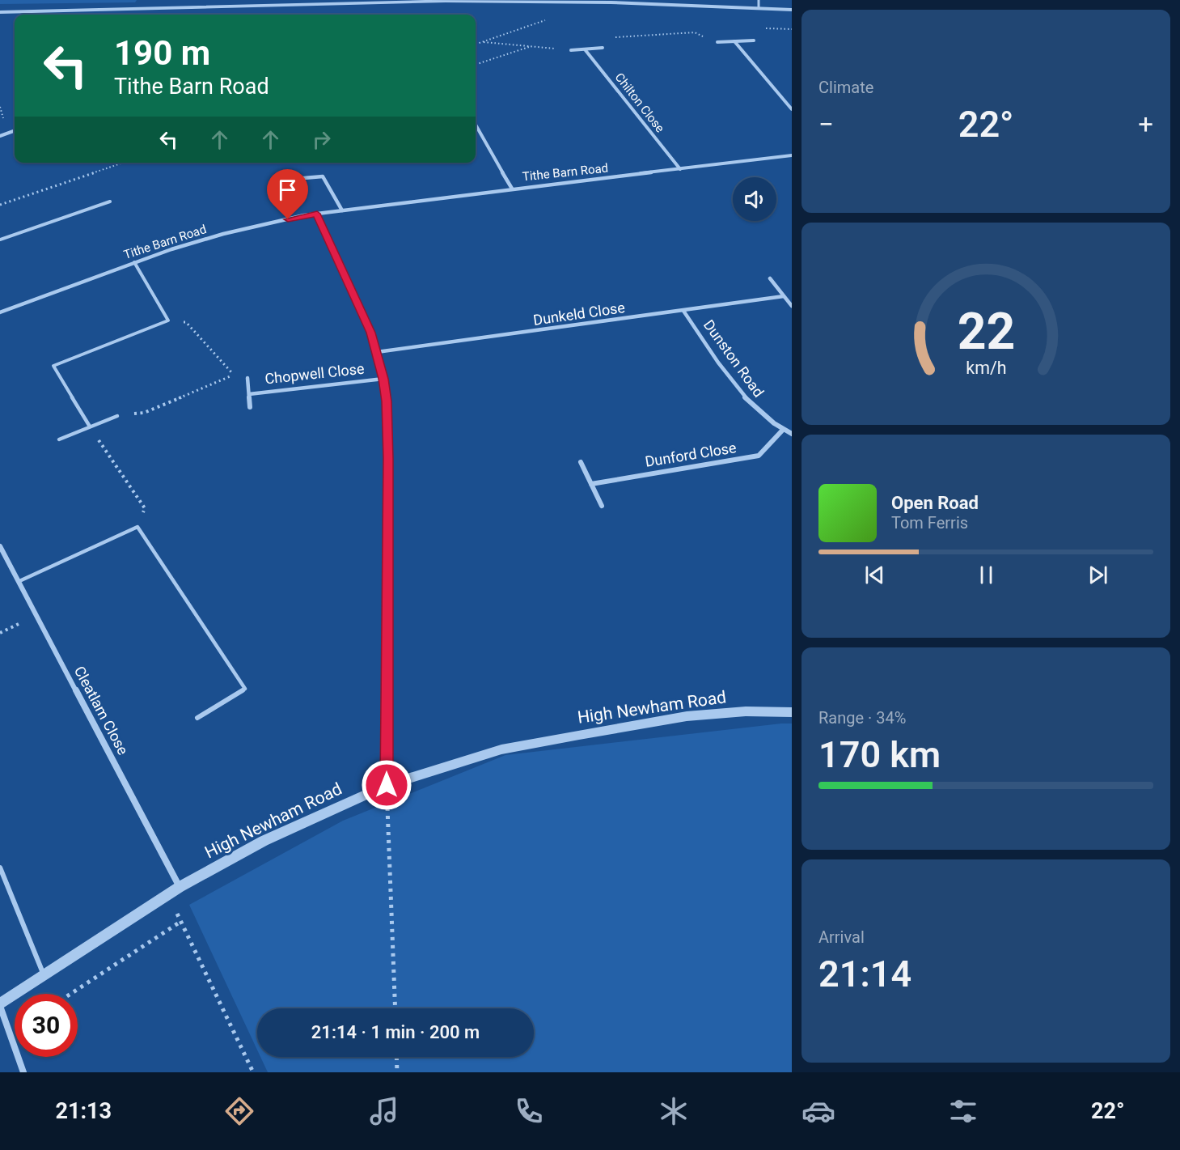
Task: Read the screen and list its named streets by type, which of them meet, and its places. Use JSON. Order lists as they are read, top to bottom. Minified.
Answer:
{"streets":{"street":["Chilton Close","Tithe Barn Road","Dunkeld Close","Dunston Road","Chopwell Close","Dunford Close","High Newham Road","Cleatlam Close"]},"crossings":[["Chilton Close","Tithe Barn Road"],["Dunkeld Close","Dunston Road"],["Dunston Road","Dunford Close"],["High Newham Road","Cleatlam Close"]],"page":{"tile":["Climate",["Range · 34%","170 km"],["Arrival","21:14"]],"turn":["190 m","Tithe Barn Road"],"heat":["−","22°","+"],"song":["Open Road","Tom Ferris"],"limit":"30","trip":"21:14 · 1 min · 200 m","tabs":["21:13","22°"],"gauge":["22","km/h"]}}
